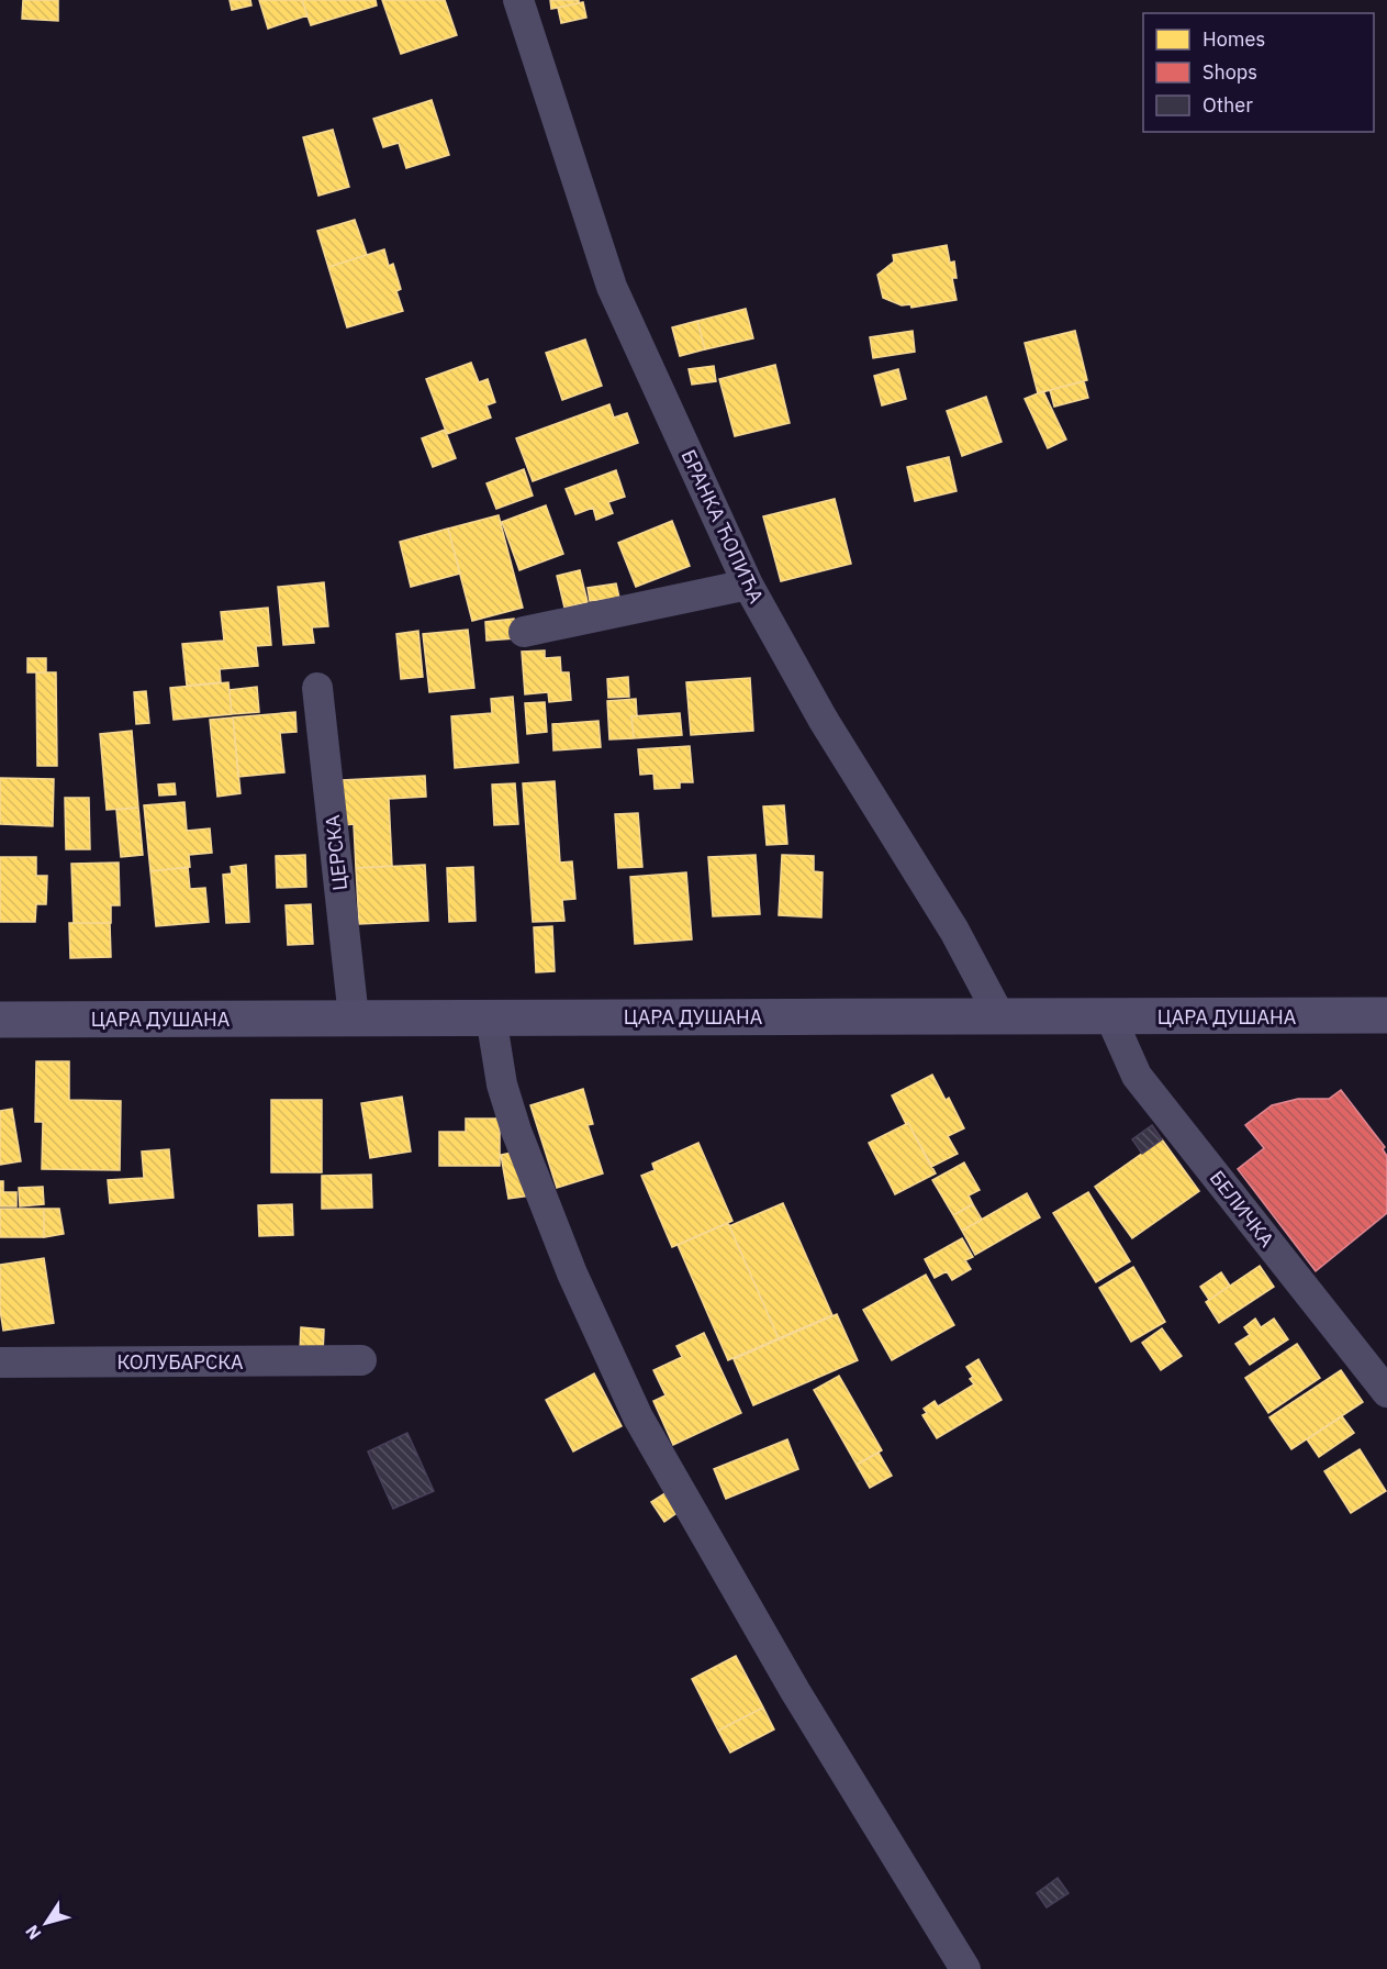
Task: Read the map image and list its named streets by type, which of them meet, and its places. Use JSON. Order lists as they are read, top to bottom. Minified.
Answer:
{"streets":{"main road":["ЦАРА ДУШАНА"],"street":["БРАНКА ЋОПИЋА","ЦЕРСКА","БЕЛИЧКА","КОЛУБАРСКА"]},"crossings":[["БРАНКА ЋОПИЋА","ЦАРА ДУШАНА"],["ЦЕРСКА","ЦАРА ДУШАНА"],["ЦАРА ДУШАНА","БЕЛИЧКА"]],"legend":["Homes","Shops","Other"],"north":"bottom left"}
